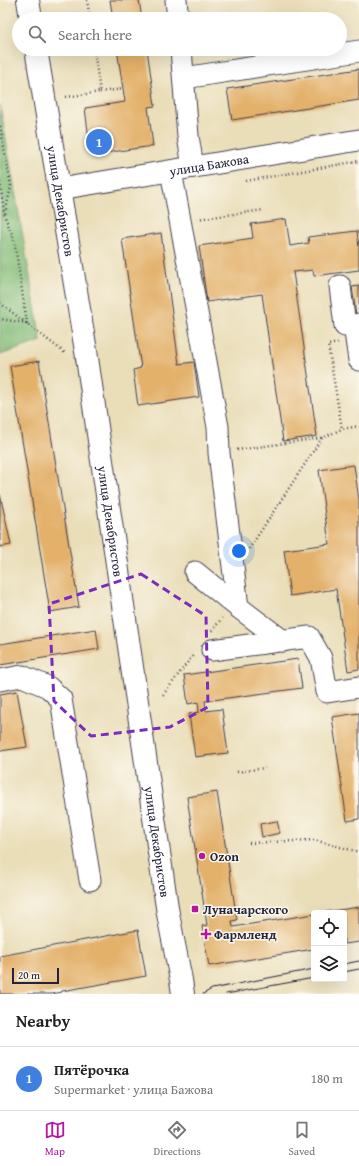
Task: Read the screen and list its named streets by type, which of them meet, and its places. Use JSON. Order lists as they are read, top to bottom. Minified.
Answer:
{"streets":{"main road":["улица Декабристов"],"street":["улица Бажова"]},"crossings":[["улица Бажова","улица Декабристов"]],"places":{"other":["Ozon"],"transit":["Луначарского"],"health":["Фармленд"]},"scale_bar":"20 m","page":{"search":"Search here","pins":"1","scale":"20 m","heading":"Nearby","list":[{"mark":"1","name":"Пятёрочка","note":"Supermarket · улица Бажова","value":"180 m"}],"nav":["Map","Directions","Saved"]}}
